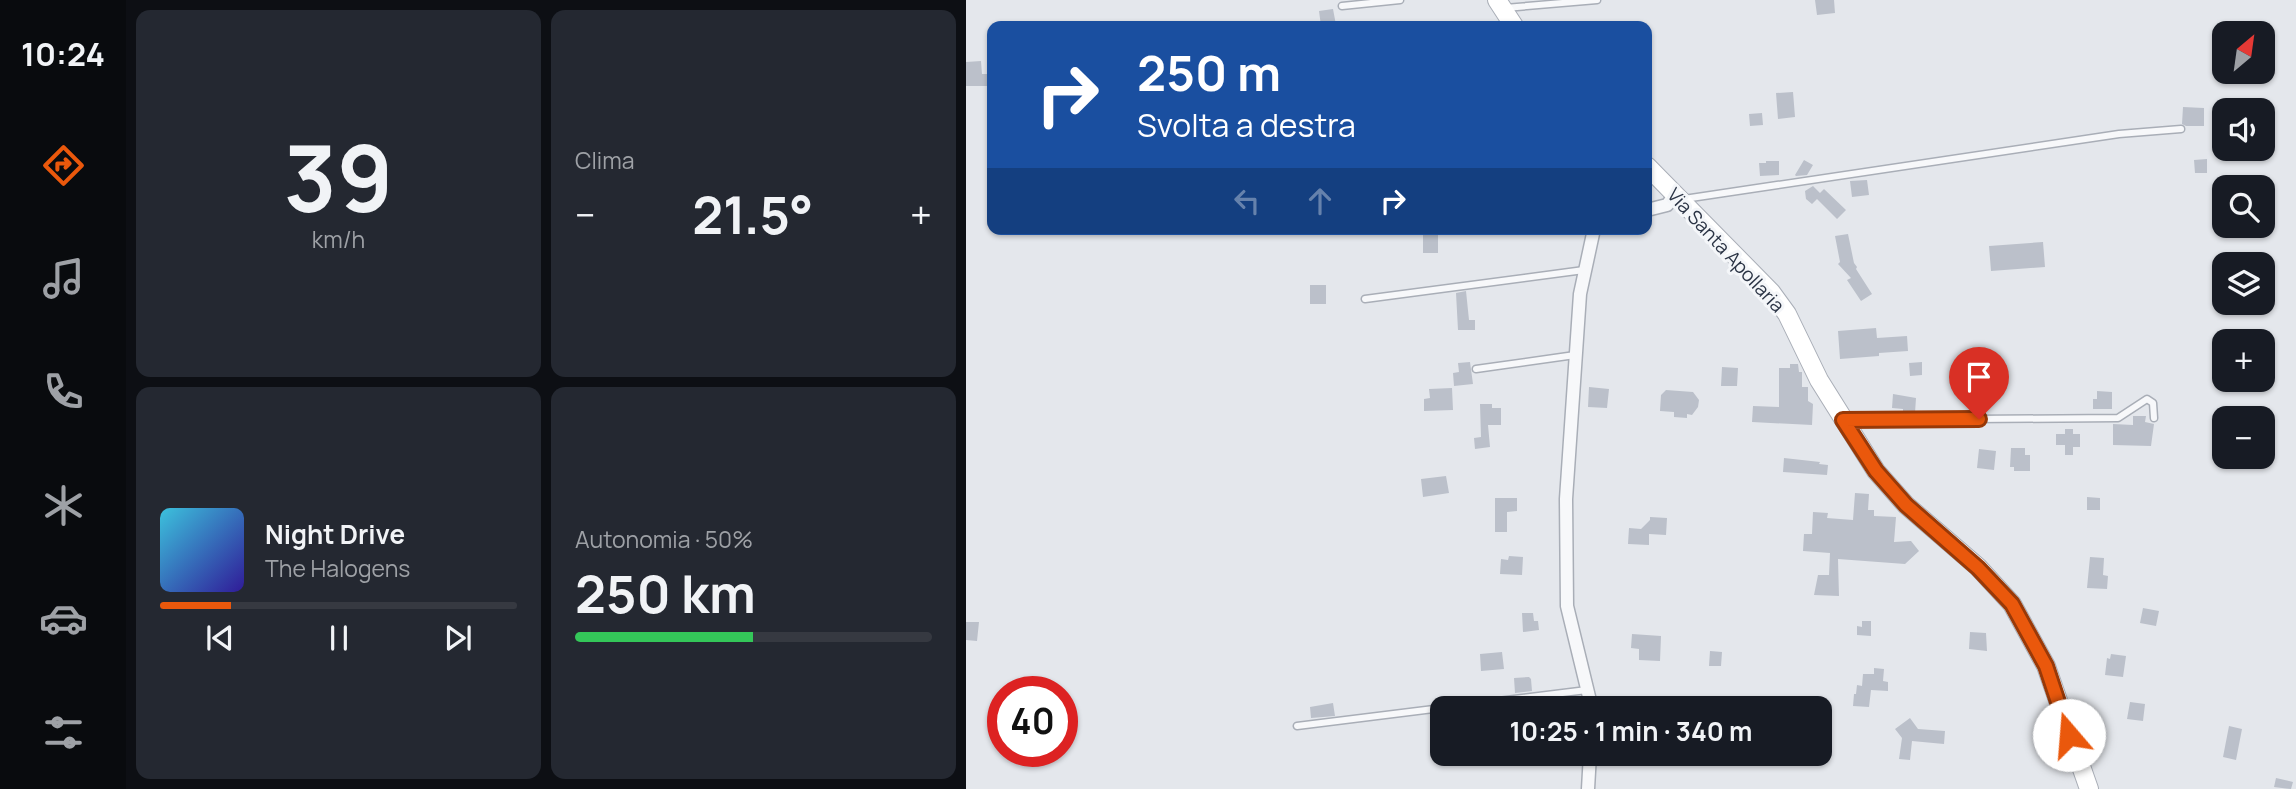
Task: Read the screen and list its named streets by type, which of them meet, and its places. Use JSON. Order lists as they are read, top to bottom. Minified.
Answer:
{"streets":{"street":["Via Santa Apollaria"]},"north":"top right","page":{"tabs":"10:24","tile":[["39","km/h"],"Clima",["Autonomia · 50%","250 km"]],"map_buttons":["+","−"],"turn":["250 m","Svolta a destra"],"heat":["−","21.5°","+"],"song":["Night Drive","The Halogens"],"limit":"40","trip":"10:25 · 1 min · 340 m"}}
